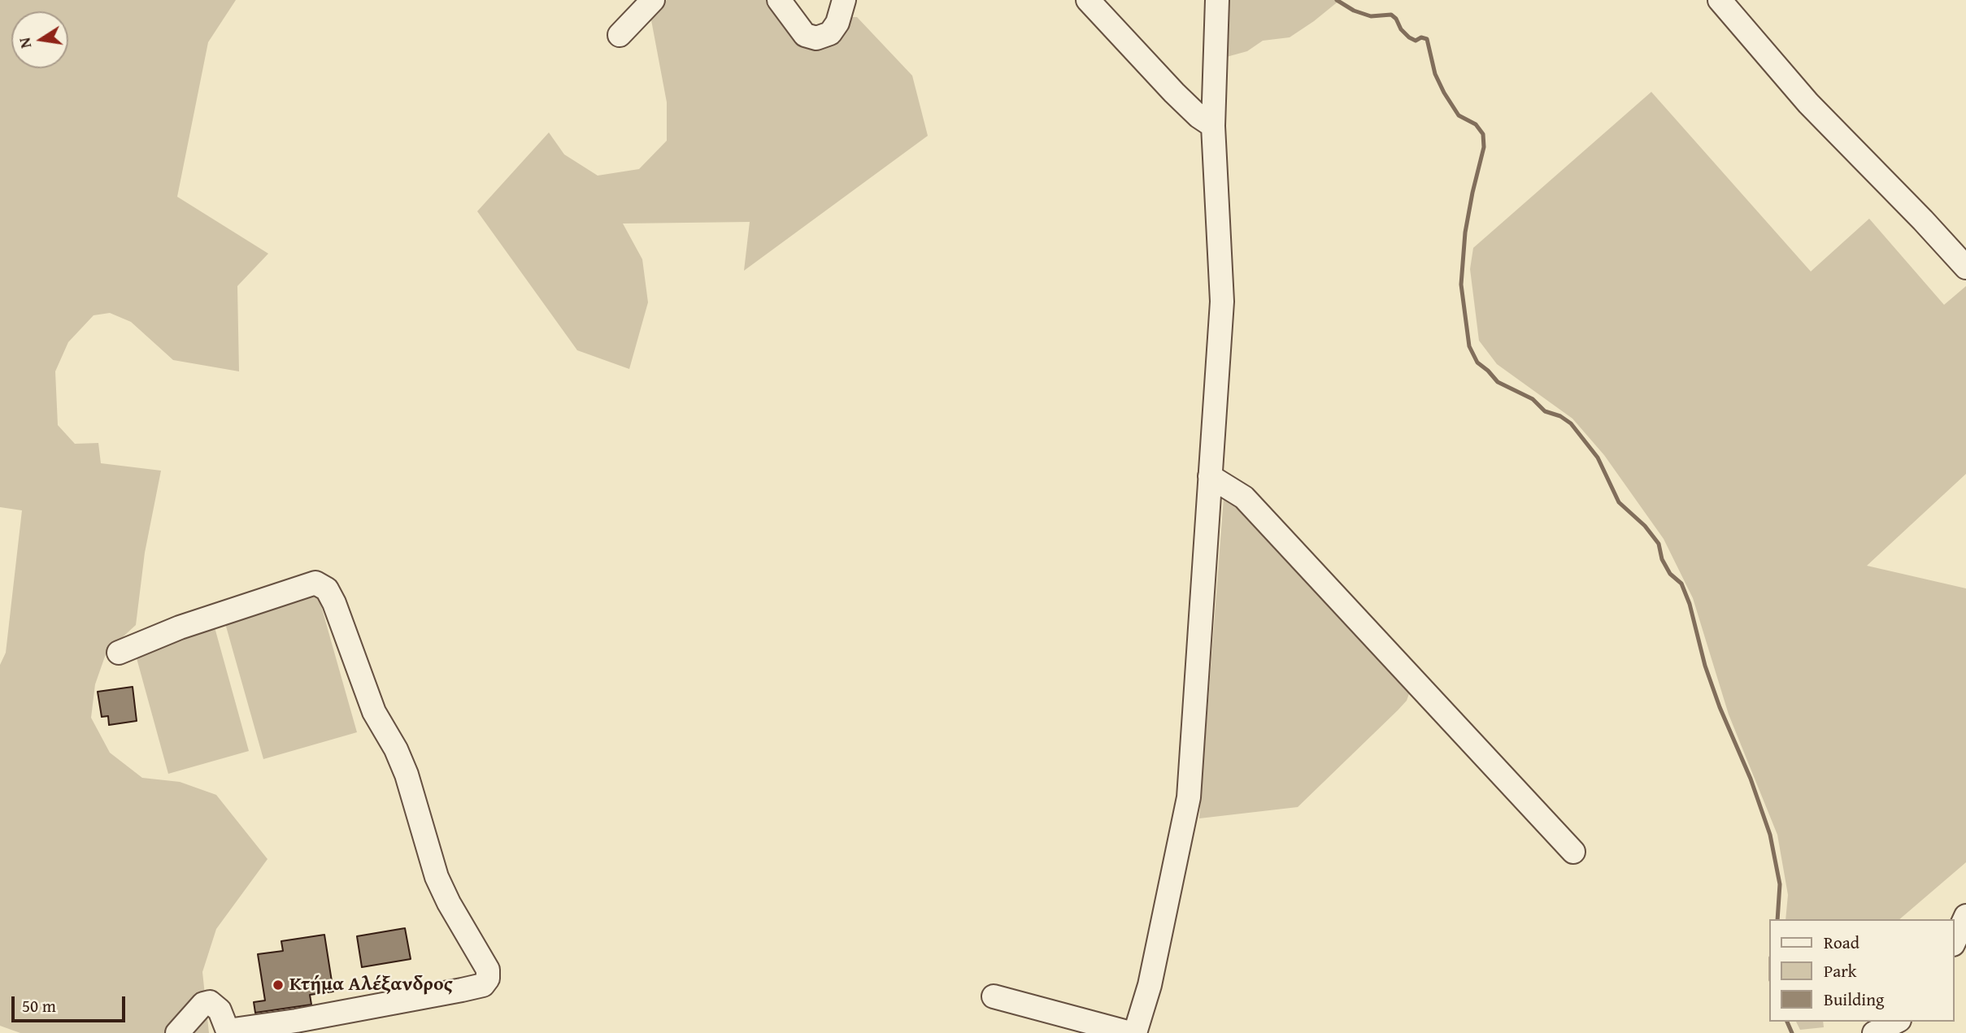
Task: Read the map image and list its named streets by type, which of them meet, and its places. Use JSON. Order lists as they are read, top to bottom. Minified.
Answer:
{"places":["Κτήμα Αλέξανδρος"],"legend":["Road","Park","Building"],"scale_bar":"50 m","north":"left"}
